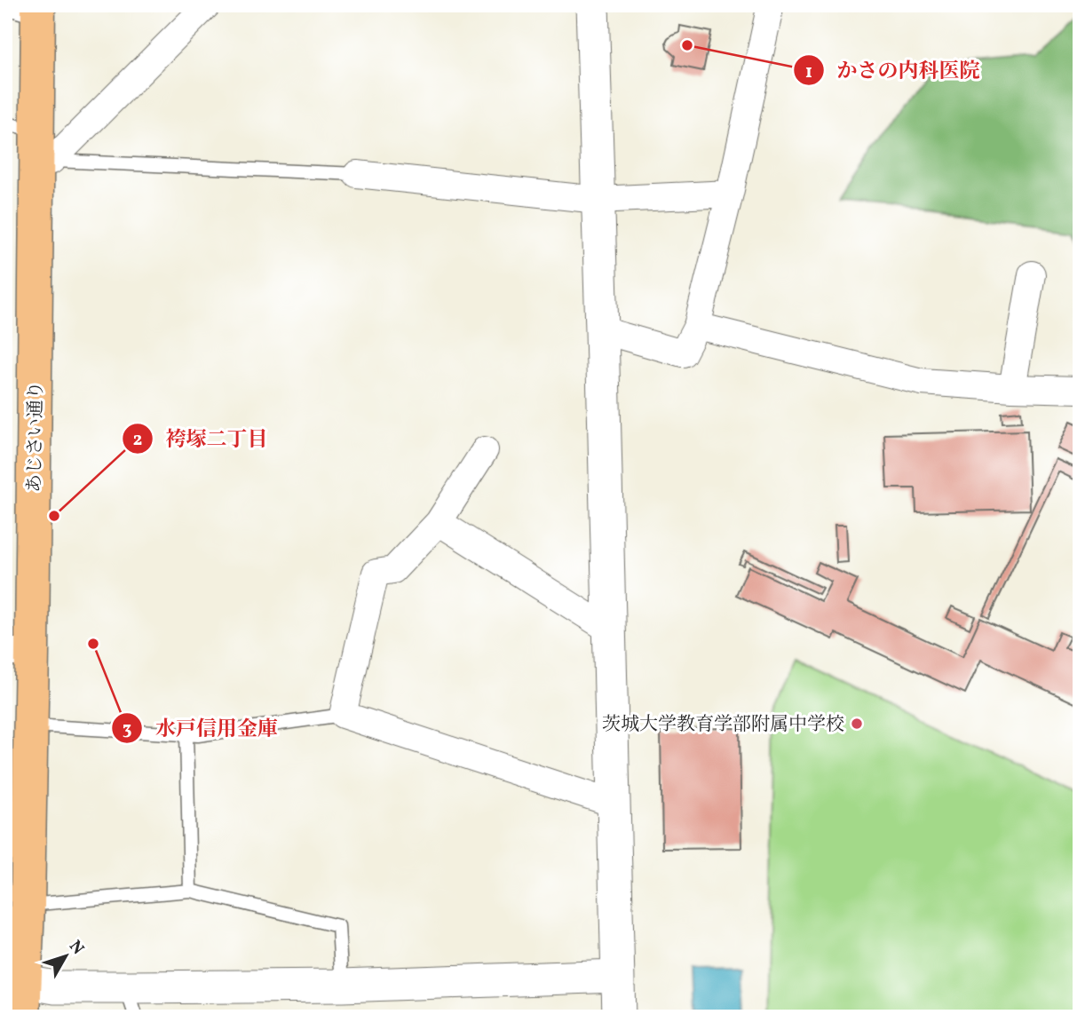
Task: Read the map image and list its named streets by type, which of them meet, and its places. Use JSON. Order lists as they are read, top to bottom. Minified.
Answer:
{"streets":{"highway":["あじさい通り"]},"places":["かさの内科医院","袴塚二丁目","水戸信用金庫","茨城大学教育学部附属中学校"],"north":"top right"}
